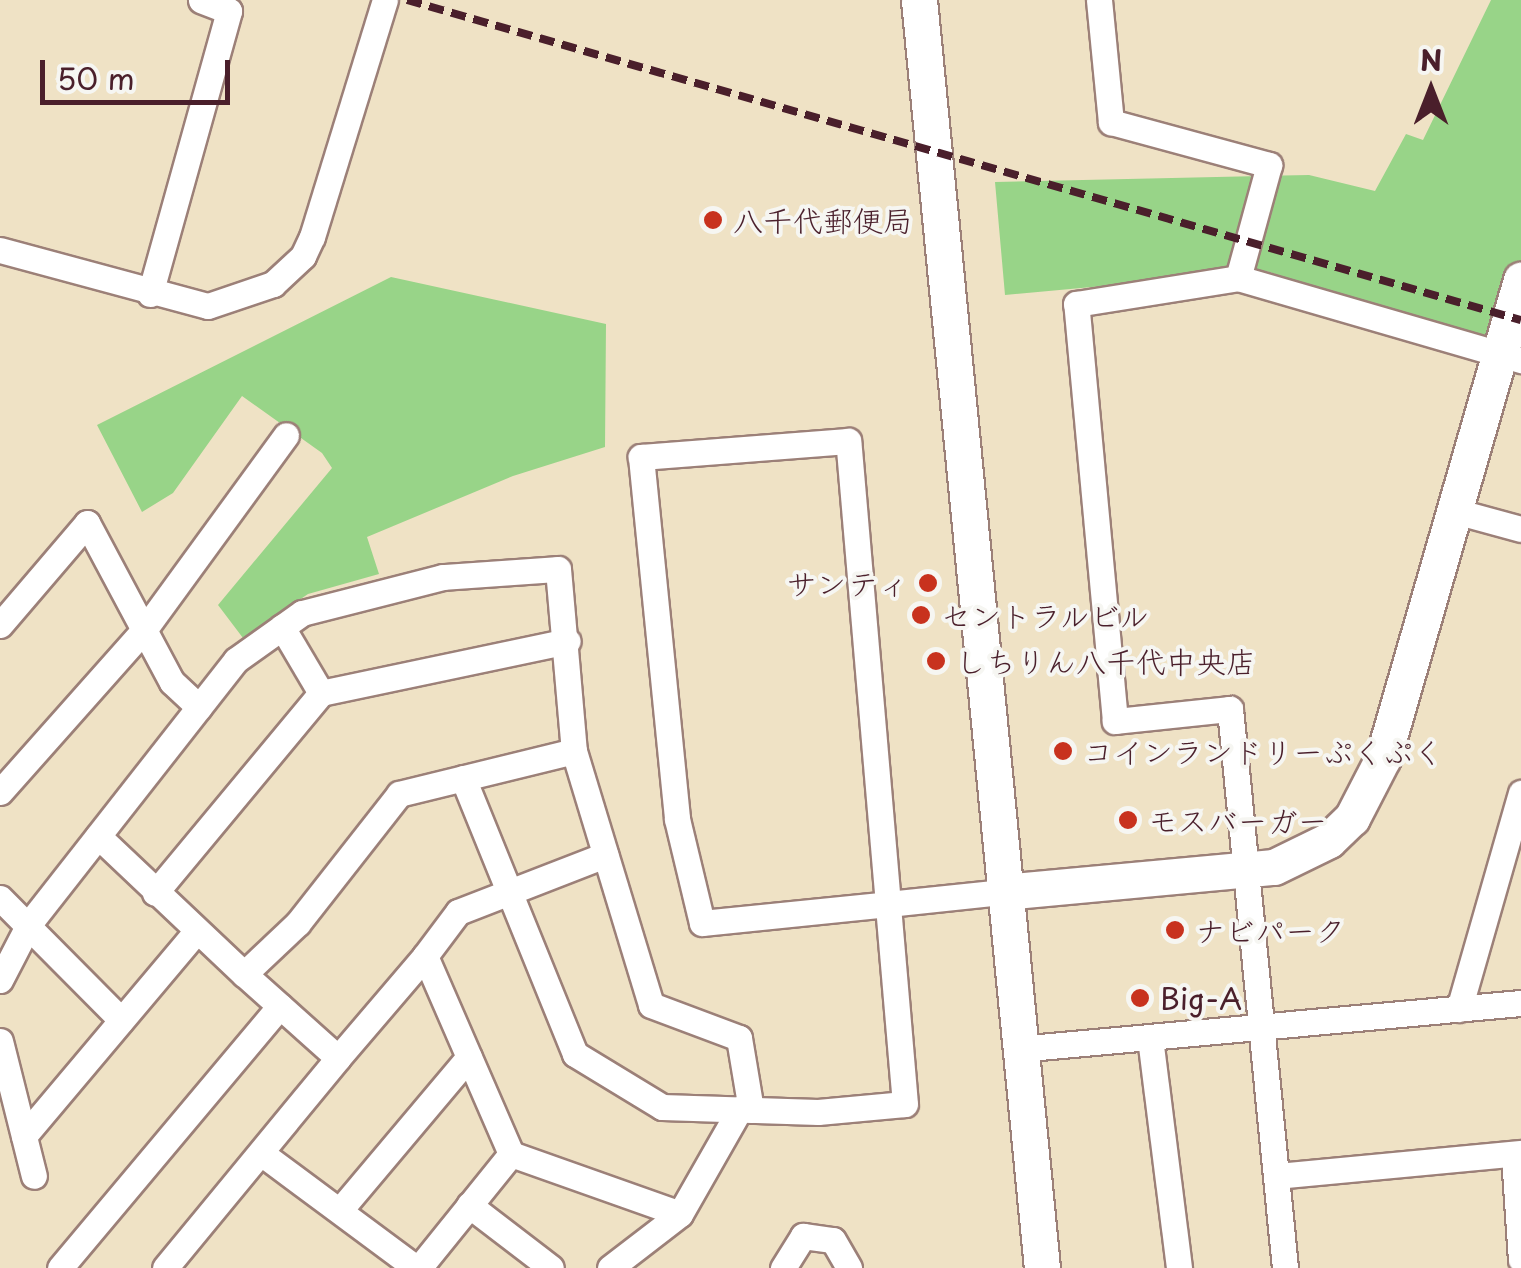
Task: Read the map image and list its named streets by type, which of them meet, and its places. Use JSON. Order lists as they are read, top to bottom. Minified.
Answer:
{"places":["八千代郵便局","サンティ","セントラルビル","しちりん八千代中央店","コインランドリーぷくぷく","モスバーガー","ナビパーク","Big-A"],"scale_bar":"50 m","north":"top"}
